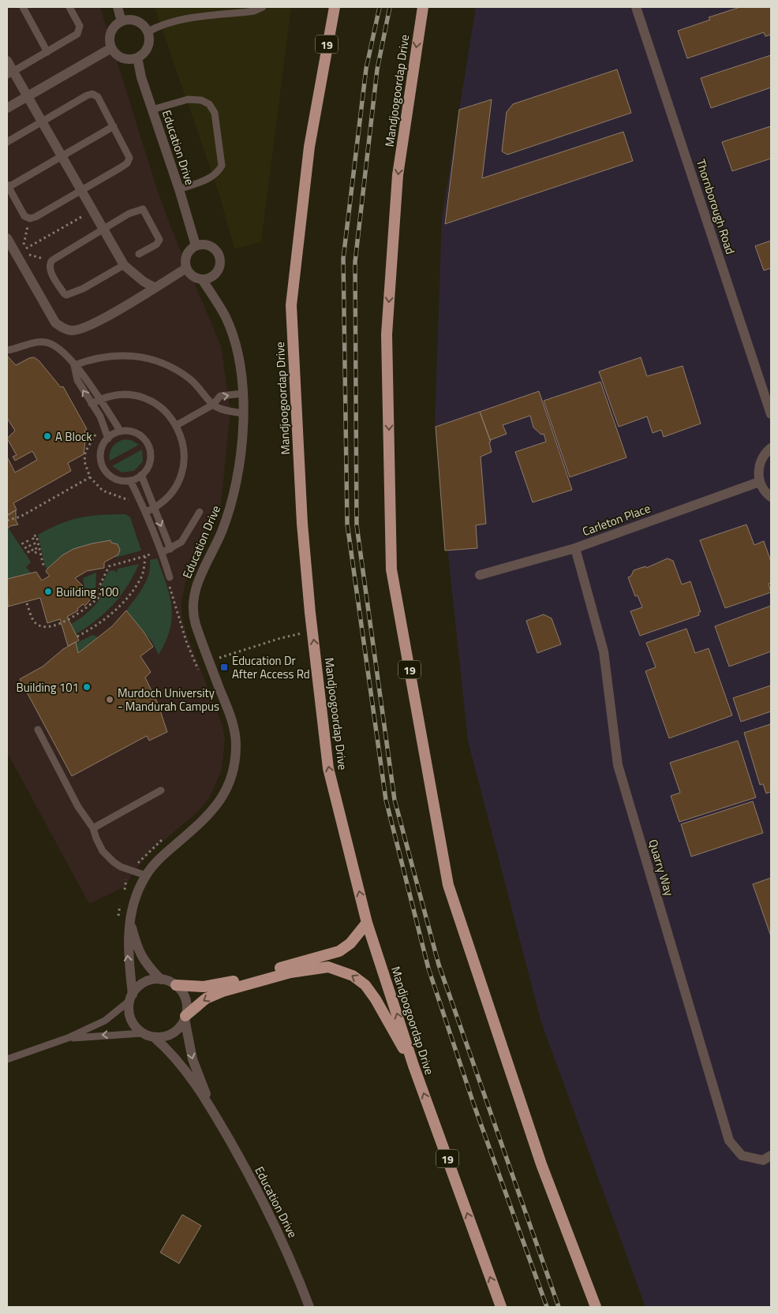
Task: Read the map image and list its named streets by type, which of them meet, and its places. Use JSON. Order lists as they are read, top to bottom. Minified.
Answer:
{"streets":{"highway":["19","Mandjoogoordap Drive"],"street":["Education Drive","Thornborough Road","Carleton Place","Quarry Way"]},"crossings":[["Carleton Place","Quarry Way"]],"places":{"other":["A Block","Building 100","Building 101","Murdoch University - Mandurah Campus"],"transit":["Education Dr After Access Rd"]}}
